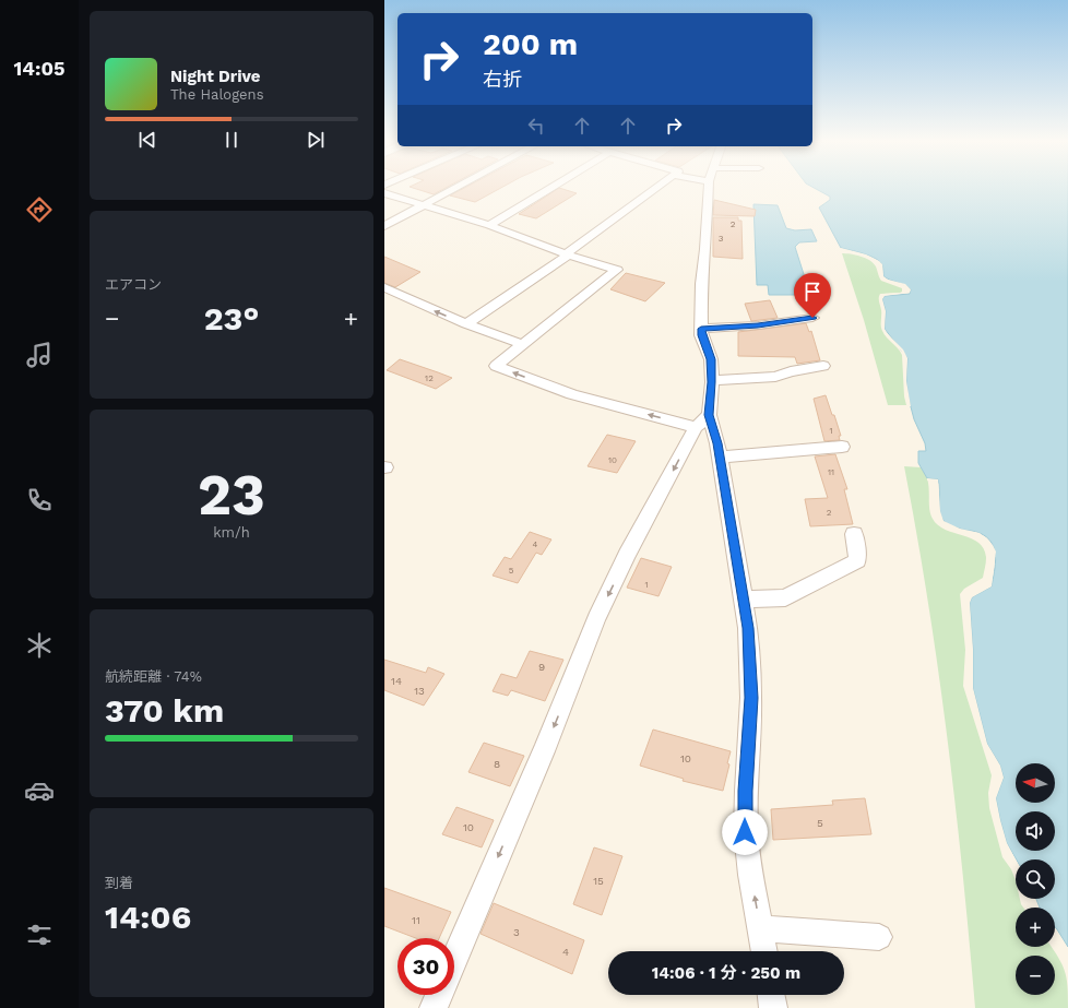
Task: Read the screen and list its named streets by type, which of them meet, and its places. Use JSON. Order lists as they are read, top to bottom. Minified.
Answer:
{"house_numbers":["2","3","12","1","10","11","2","4","5","1","9","14","13","10","8","5","10","15","11","3","4"],"north":"left","page":{"tabs":"14:05","turn":["200 m","右折"],"song":["Night Drive","The Halogens"],"tile":["エアコン",["23","km/h"],["航続距離 · 74%","370 km"],["到着","14:06"]],"heat":["−","23°","+"],"map_buttons":["+","−"],"limit":"30","trip":"14:06 · 1 分 · 250 m"}}
